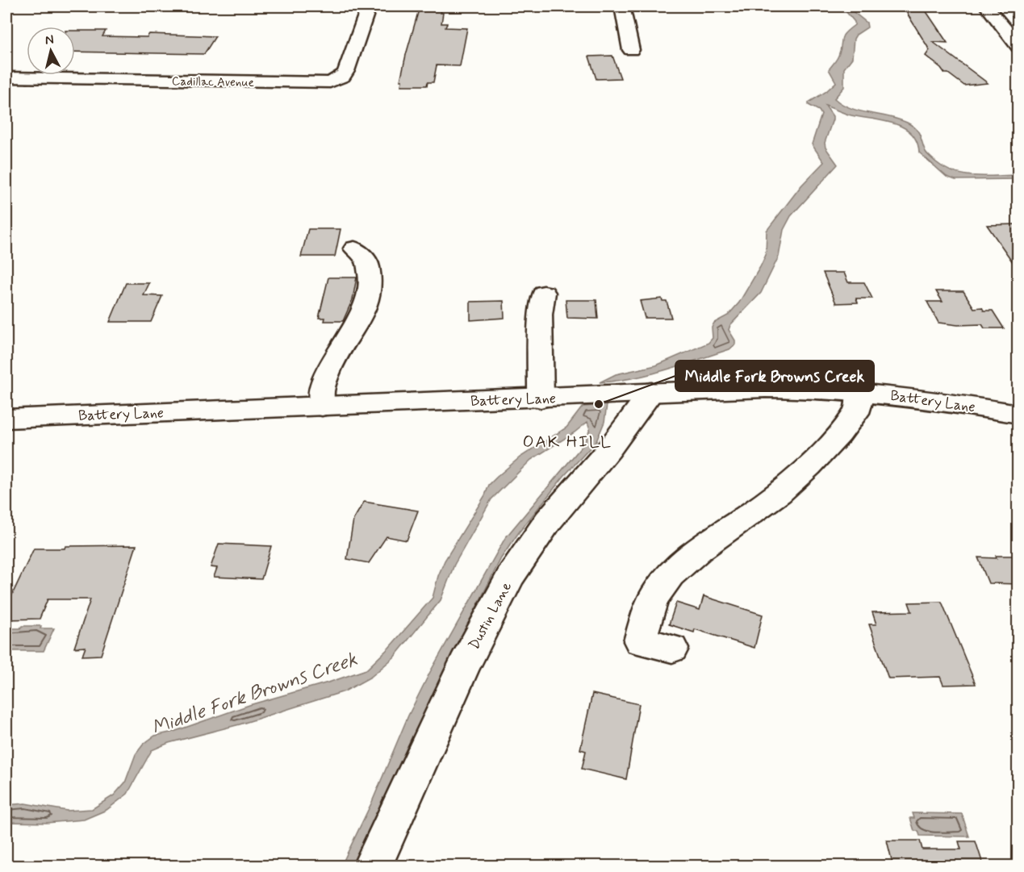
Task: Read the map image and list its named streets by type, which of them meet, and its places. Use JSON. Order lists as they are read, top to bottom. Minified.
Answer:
{"streets":{"street":["Cadillac Avenue","Battery Lane","Dustin Lane"]},"crossings":[["Battery Lane","Dustin Lane"]],"districts":["OAK HILL"],"water":["Middle Fork Browns Creek"],"places":["Middle Fork Browns Creek"],"north":"top"}
